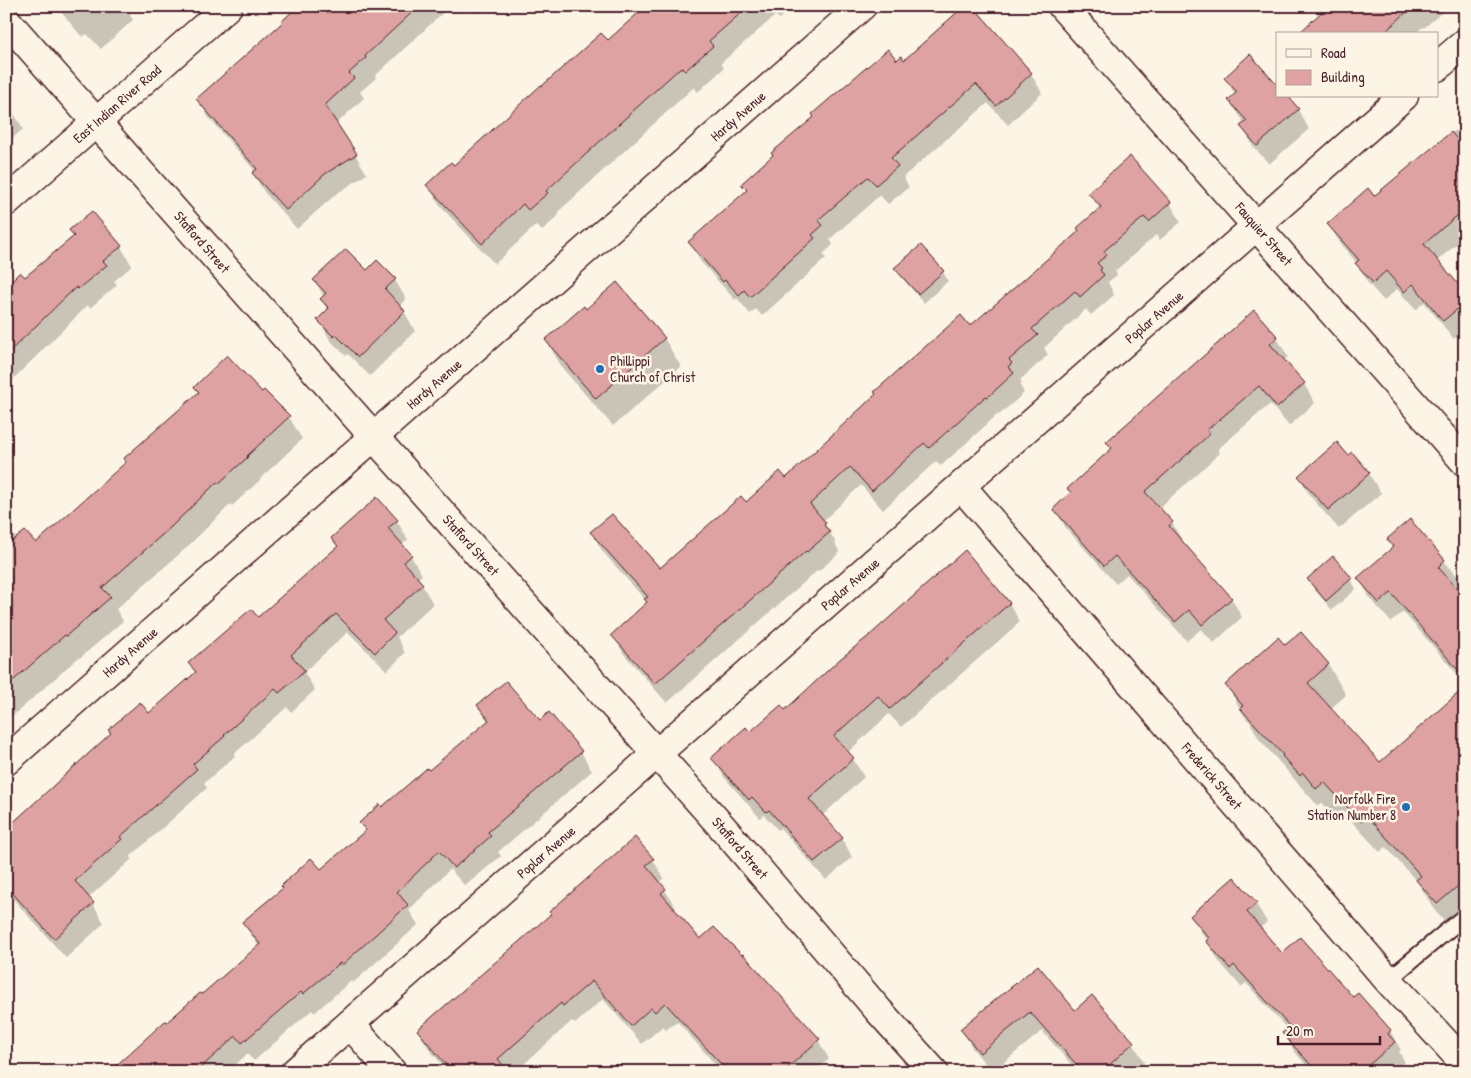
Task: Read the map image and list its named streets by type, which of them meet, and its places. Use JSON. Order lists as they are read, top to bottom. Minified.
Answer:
{"streets":{"street":["East Indian River Road","Hardy Avenue","Fauquier Street","Stafford Street","Poplar Avenue","Frederick Street"]},"crossings":[["East Indian River Road","Stafford Street"],["Hardy Avenue","Stafford Street"],["Fauquier Street","Poplar Avenue"],["Stafford Street","Poplar Avenue"],["Poplar Avenue","Frederick Street"]],"places":["Phillippi Church of Christ","Norfolk Fire Station Number 8"],"legend":["Road","Building"],"scale_bar":"20 m"}
